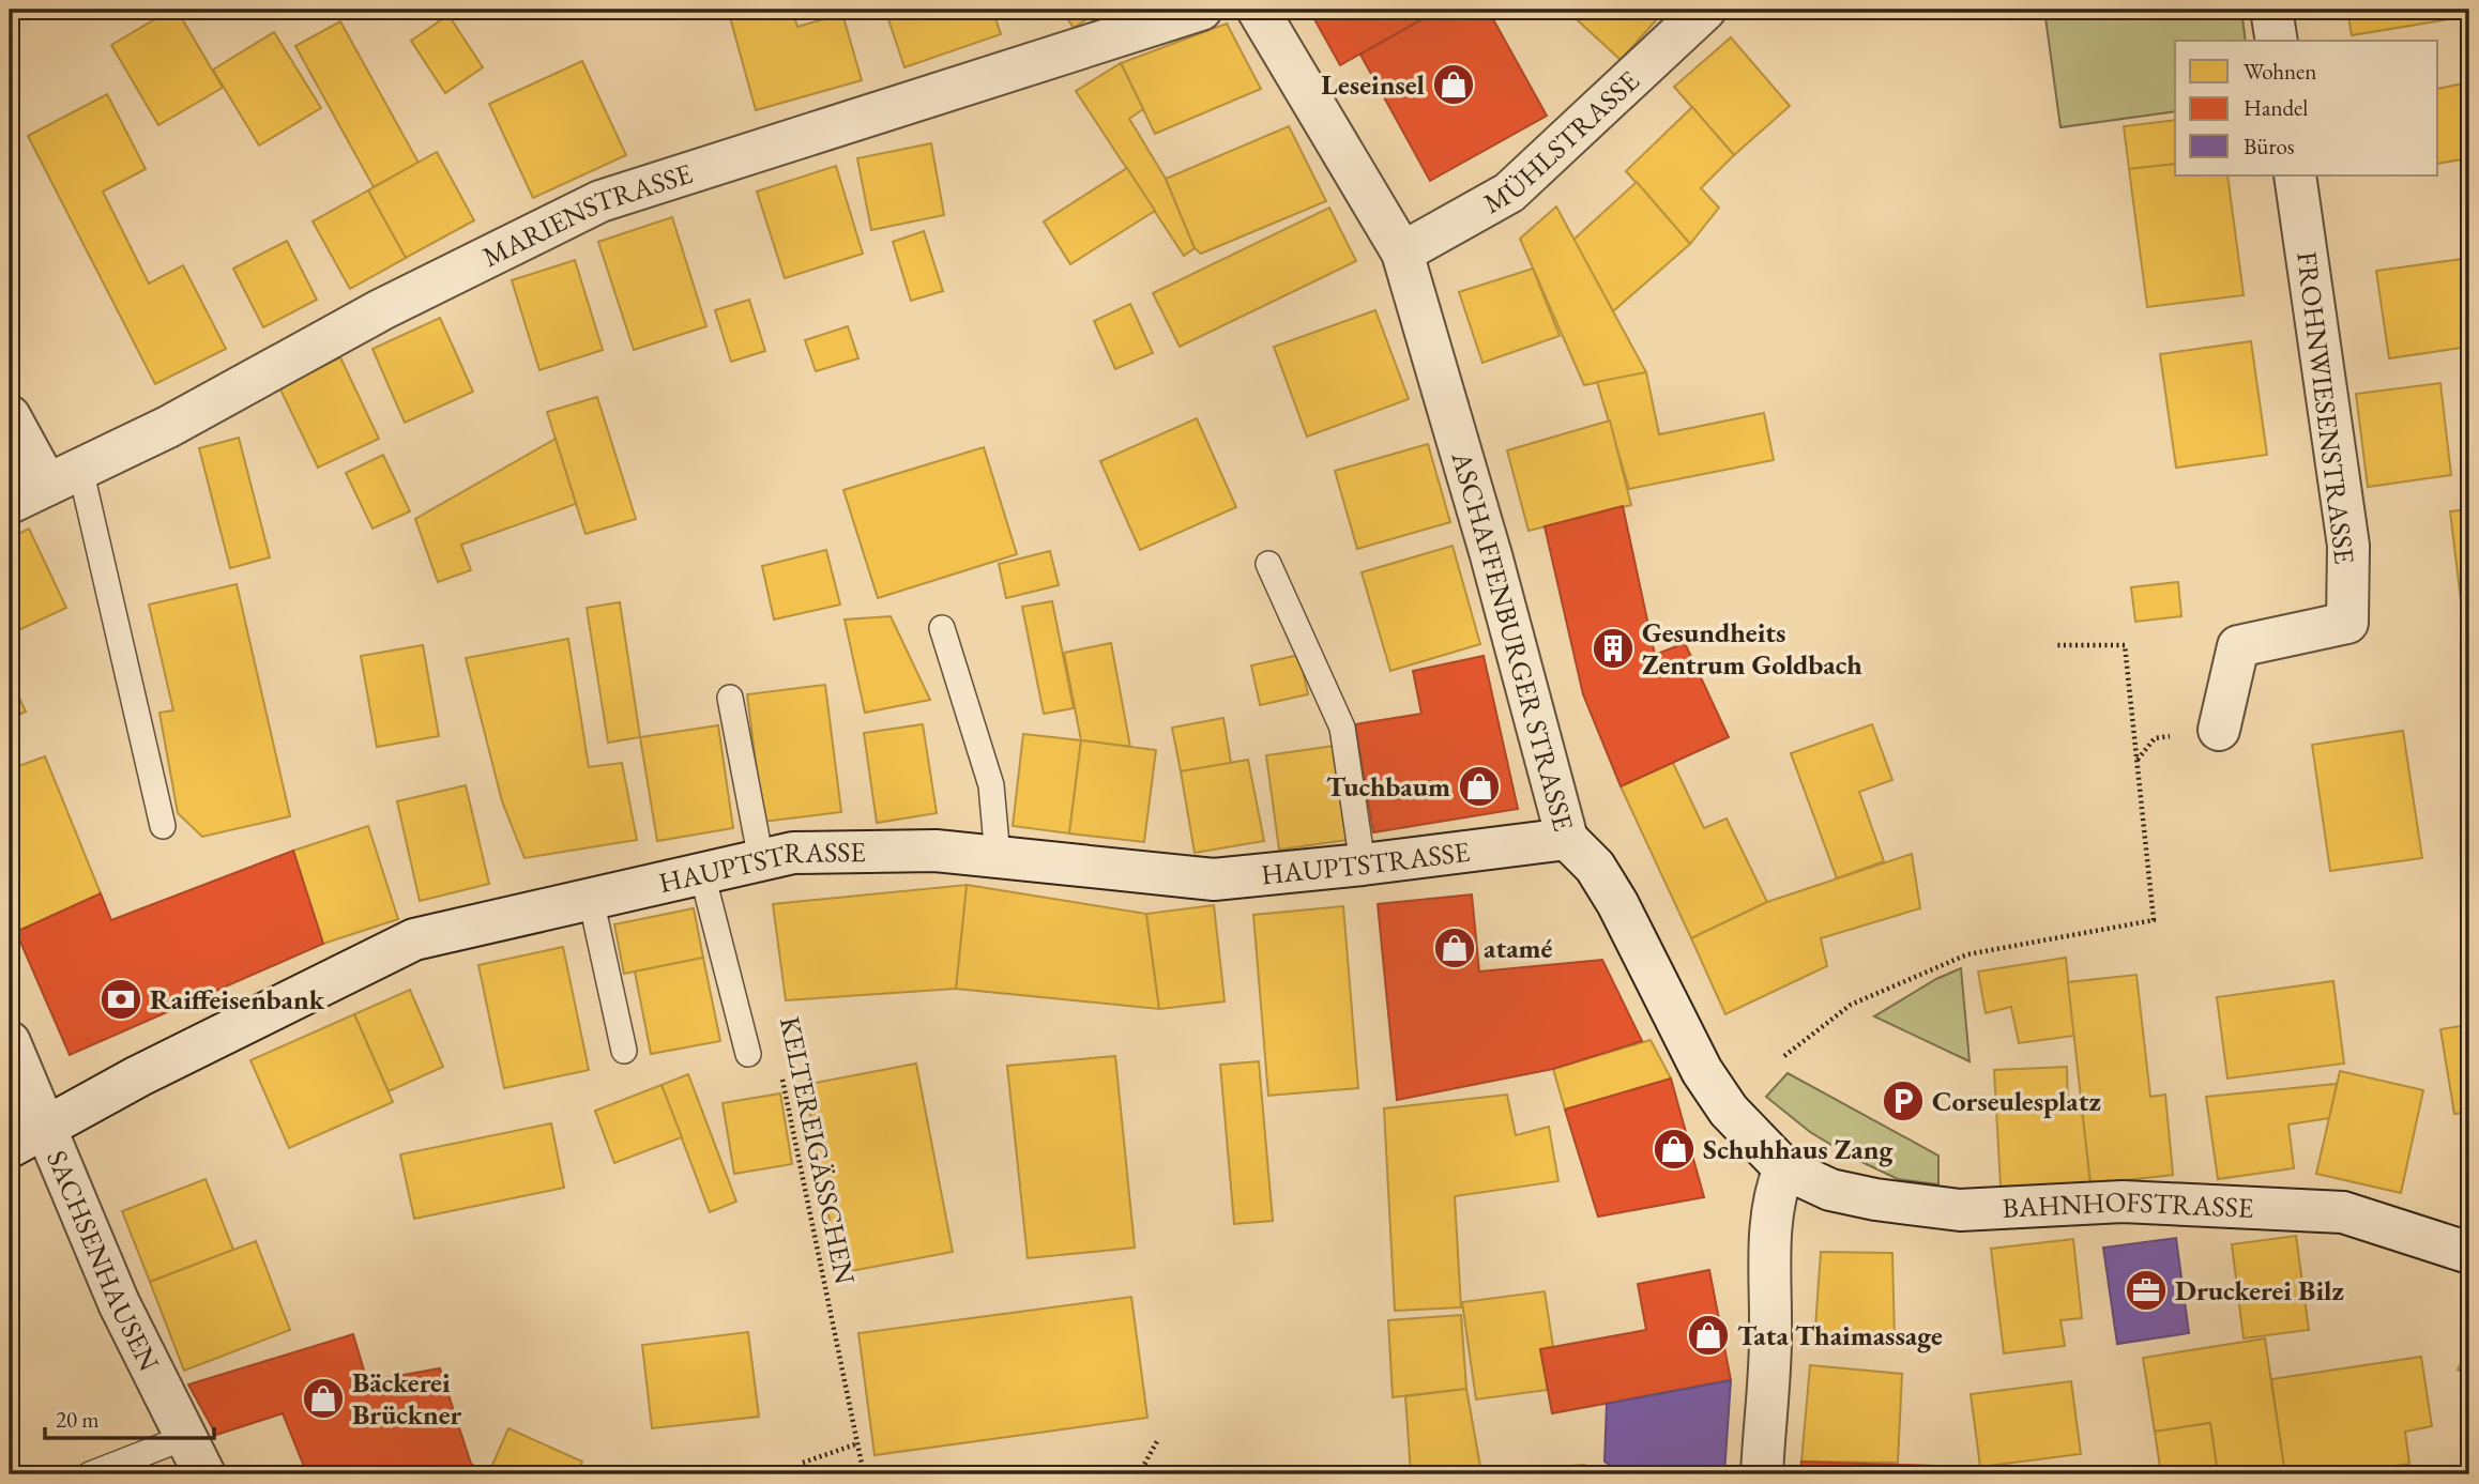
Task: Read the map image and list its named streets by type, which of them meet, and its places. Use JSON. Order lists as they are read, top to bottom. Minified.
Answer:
{"streets":{"street":["MÜHLSTRASSE","MARIENSTRASSE","FROHNWIESENSTRASSE","ASCHAFFENBURGER STRASSE","HAUPTSTRASSE","BAHNHOFSTRASSE","SACHSENHAUSEN"],"path":["KELTEREIGÄSSCHEN"]},"crossings":[["MÜHLSTRASSE","ASCHAFFENBURGER STRASSE"],["ASCHAFFENBURGER STRASSE","HAUPTSTRASSE"],["ASCHAFFENBURGER STRASSE","BAHNHOFSTRASSE"],["HAUPTSTRASSE","SACHSENHAUSEN"]],"places":{"shop":["Leseinsel","Tuchbaum","atamé","Schuhhaus Zang","Tata Thaimassage","Bäckerei Brückner"],"building":["Gesundheits Zentrum Goldbach"],"bank":["Raiffeisenbank"],"parking":["Corseulesplatz"],"office":["Druckerei Bilz"]},"legend":["Wohnen","Handel","Büros"],"scale_bar":"20 m"}
